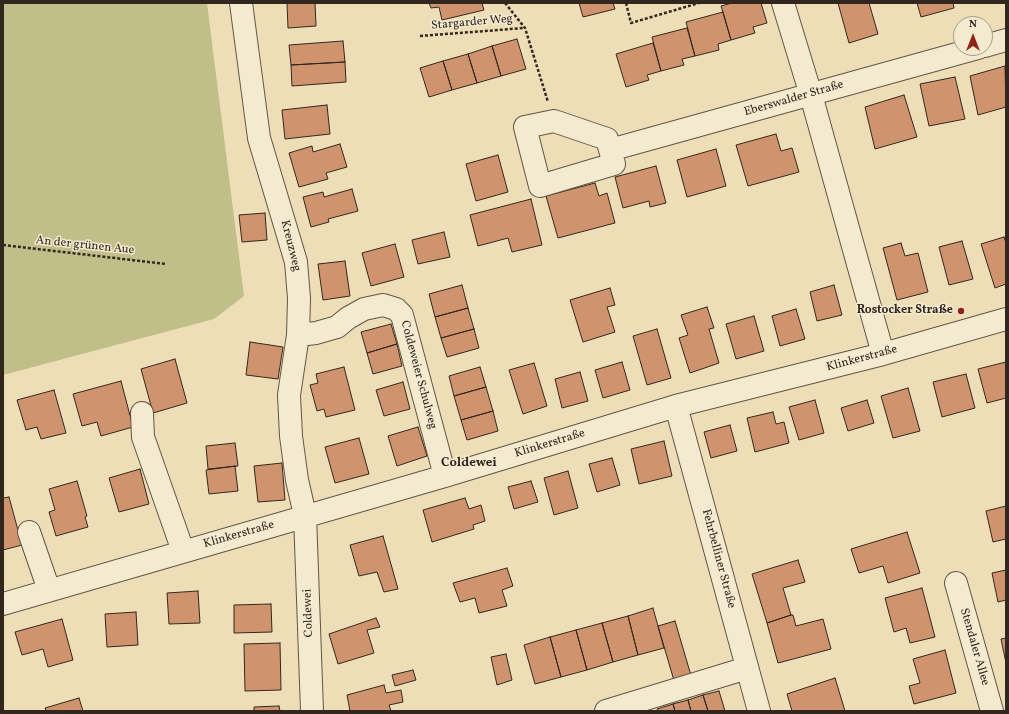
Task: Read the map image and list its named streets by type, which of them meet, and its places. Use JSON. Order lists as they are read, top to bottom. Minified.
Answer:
{"streets":{"street":["Eberswalder Straße","Kreuzweg","Klinkerstraße","Coldeweier Schulweg","Fehrbelliner Straße","Coldewei","Stendaler Allee"],"path":["Stargarder Weg","An der grünen Aue"]},"crossings":[["Kreuzweg","Klinkerstraße"],["Kreuzweg","Coldeweier Schulweg"],["Kreuzweg","Coldewei"],["Klinkerstraße","Coldeweier Schulweg"],["Klinkerstraße","Fehrbelliner Straße"],["Klinkerstraße","Coldewei"]],"districts":["Coldewei"],"places":["Rostocker Straße"],"north":"top"}
